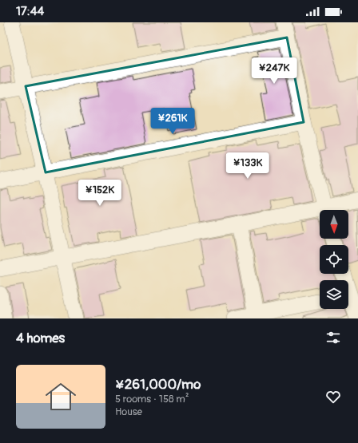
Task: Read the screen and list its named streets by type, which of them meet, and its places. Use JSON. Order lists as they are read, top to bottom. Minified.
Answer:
{"north":"bottom","page":{"status":"17:44","price":["¥247K","¥261K","¥133K","¥152K"],"heading":"4 homes","list":[{"name":"¥261,000/mo","note":"5 rooms · 158 m² · House"}]}}
